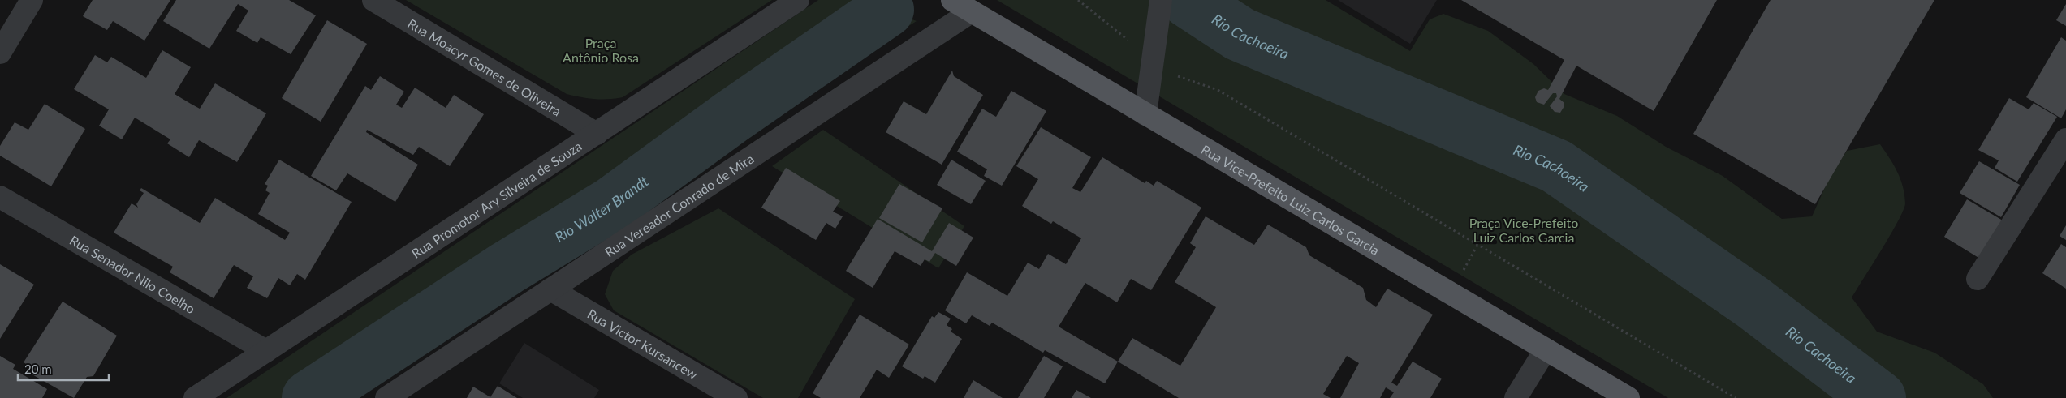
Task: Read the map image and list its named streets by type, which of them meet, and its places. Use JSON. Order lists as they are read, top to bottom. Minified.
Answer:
{"streets":{"main road":["Rua Vice-Prefeito Luiz Carlos Garcia"],"street":["Rua Moacyr Gomes de Oliveira","Rua Promotor Ary Silveira de Souza","Rua Vereador Conrado de Mira","Rua Senador Nilo Coelho","Rua Victor Kursancew"]},"crossings":[["Rua Moacyr Gomes de Oliveira","Rua Promotor Ary Silveira de Souza"],["Rua Promotor Ary Silveira de Souza","Rua Senador Nilo Coelho"],["Rua Vice-Prefeito Luiz Carlos Garcia","Rua Vereador Conrado de Mira"],["Rua Vereador Conrado de Mira","Rua Victor Kursancew"]],"water":["Rio Cachoeira","Rio Walter Brandt"],"parks":["Praça Antônio Rosa","Praça Vice-Prefeito Luiz Carlos Garcia"],"scale_bar":"20 m"}
